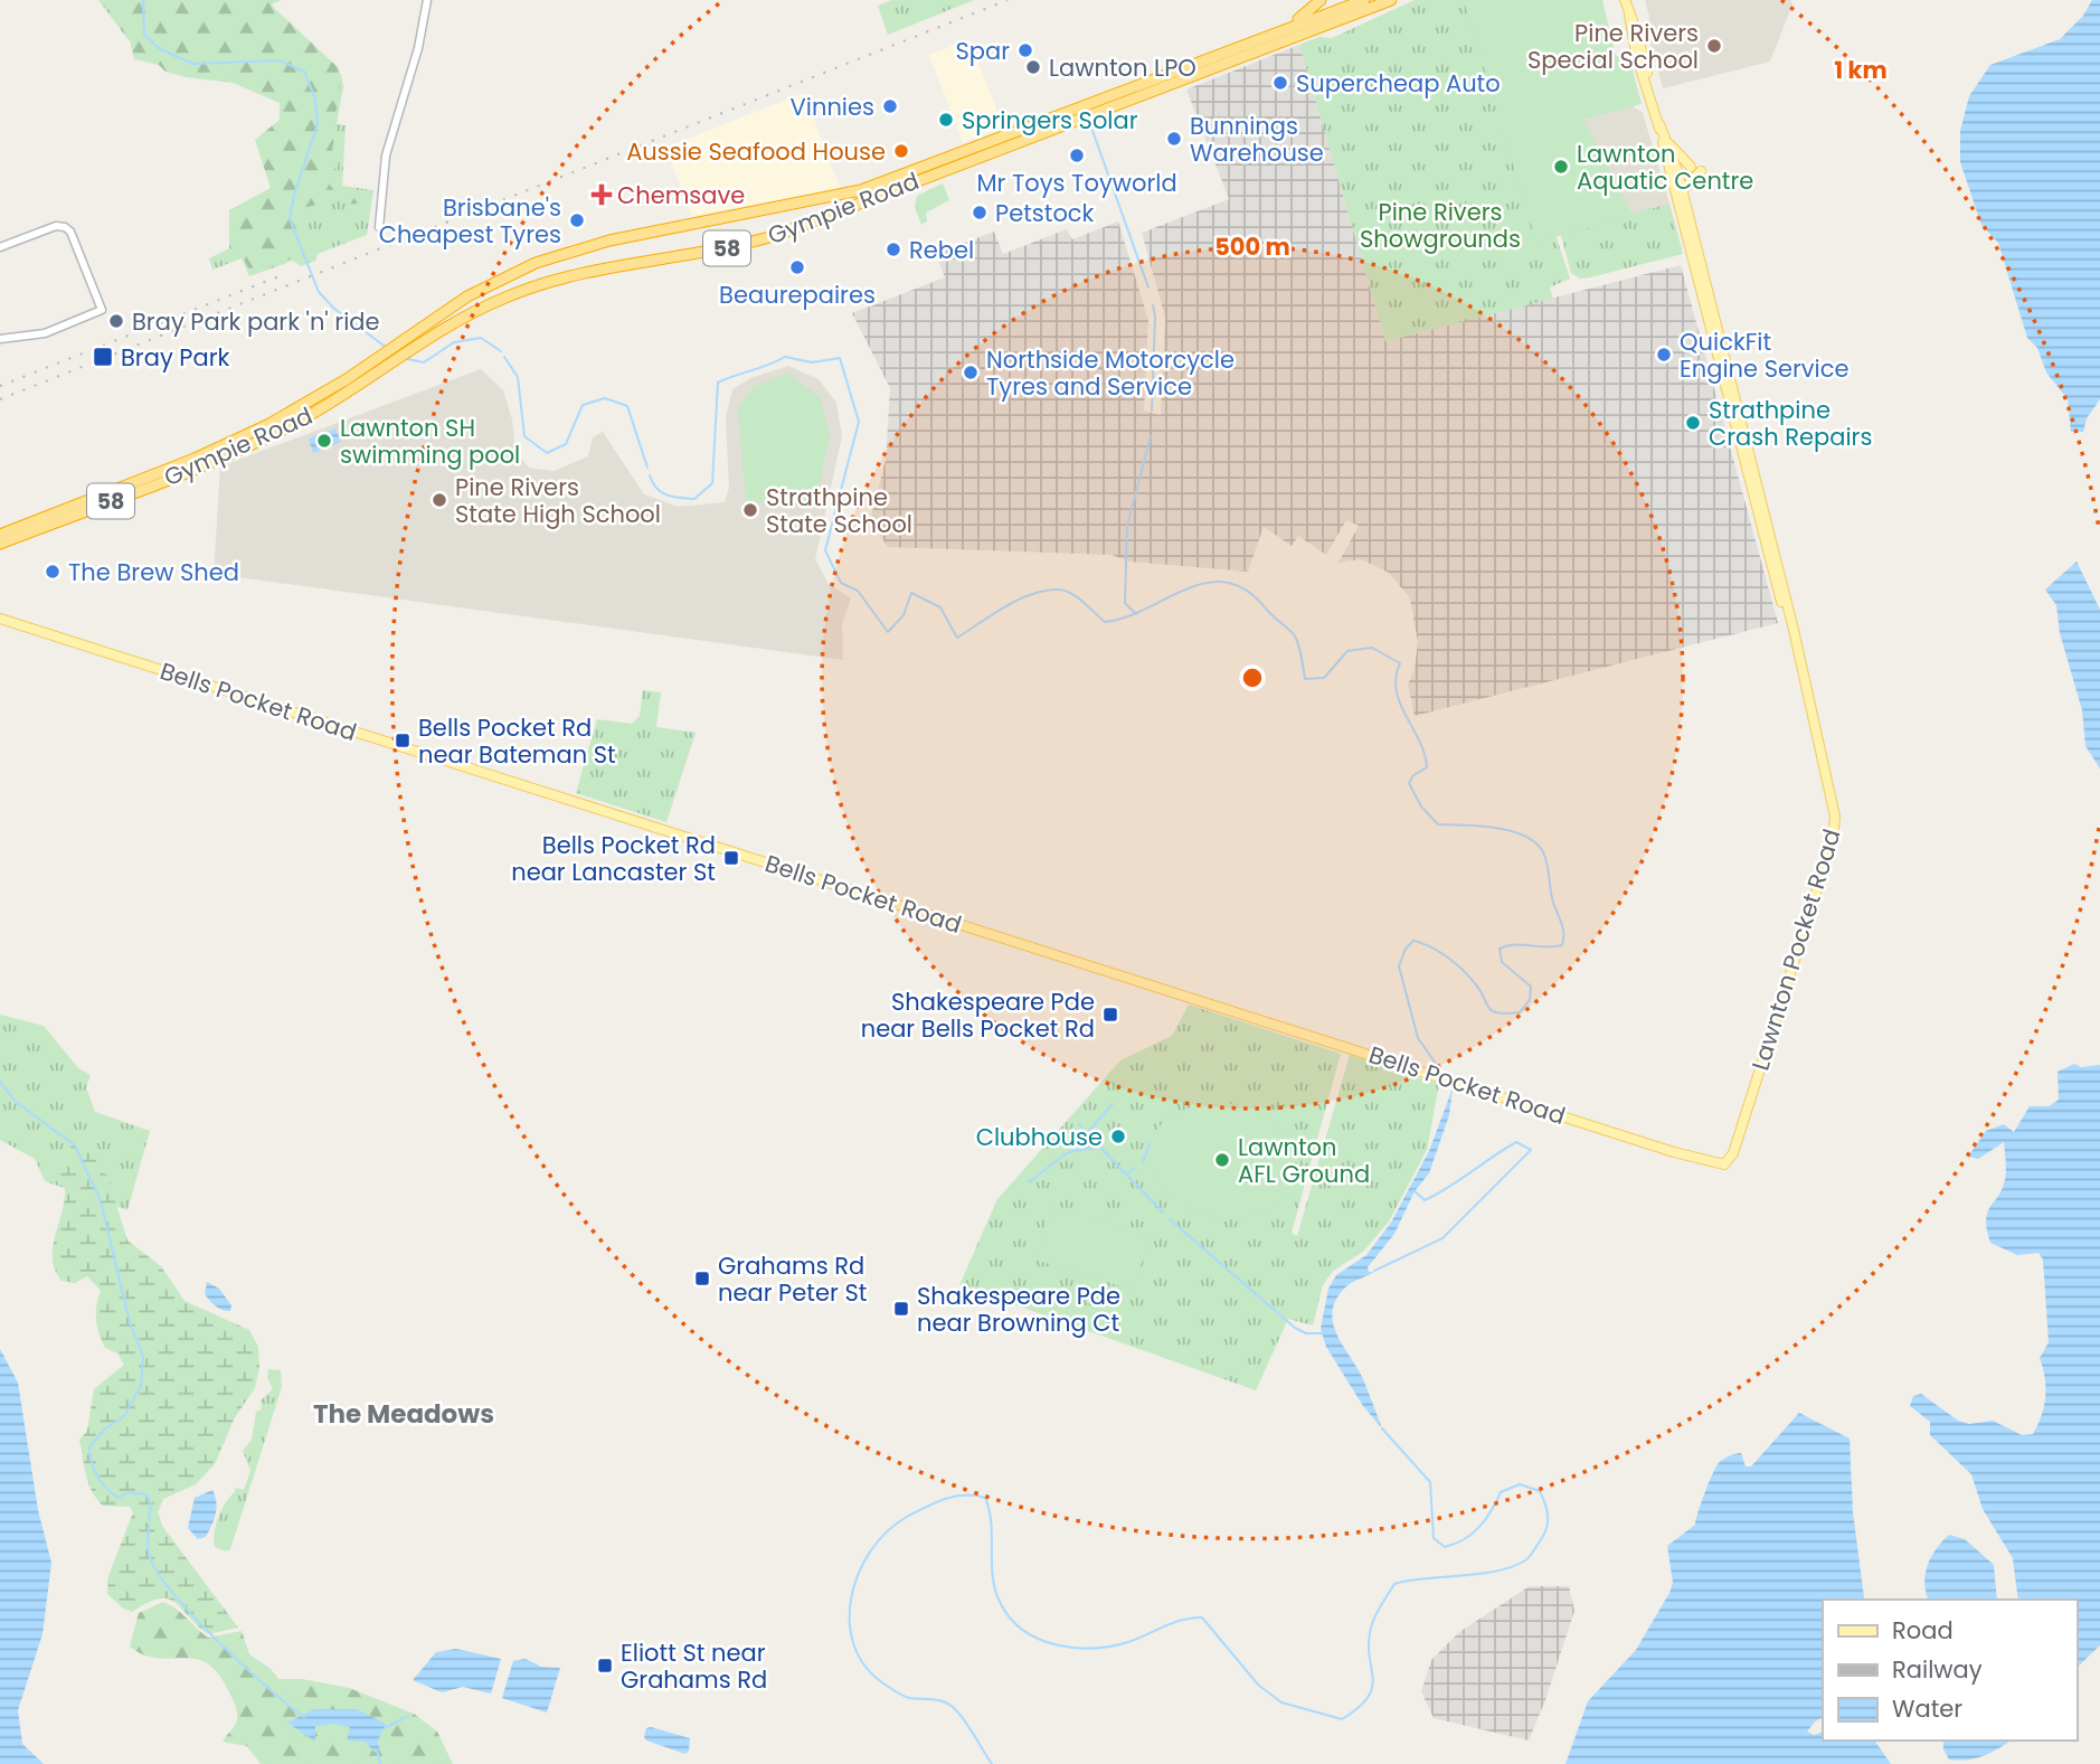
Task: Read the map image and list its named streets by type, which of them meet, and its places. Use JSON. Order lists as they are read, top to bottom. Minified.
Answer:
{"streets":{"highway":["Gympie Road","58"],"main road":["Bells Pocket Road","Lawnton Pocket Road"]},"crossings":[["Bells Pocket Road","Lawnton Pocket Road"]],"districts":["The Meadows"],"parks":["Pine Rivers Showgrounds"],"places":{"other":["Pine Rivers Special School","Spar","Lawnton LPO","Supercheap Auto","Vinnies","Springers Solar","Bunnings Warehouse","Aussie Seafood House","Mr Toys Toyworld","Lawnton Aquatic Centre","Petstock","Brisbane's Cheapest Tyres","Rebel","Beaurepaires","Bray Park park 'n' ride","QuickFit Engine Service","Northside Motorcycle Tyres and Service","Strathpine Crash Repairs","Lawnton SH swimming pool","Pine Rivers State High School","Strathpine State School","The Brew Shed","Clubhouse","Lawnton AFL Ground"],"health":["Chemsave"],"transit":["Bray Park","Bells Pocket Rd near Bateman St","Bells Pocket Rd near Lancaster St","Shakespeare Pde near Bells Pocket Rd","Grahams Rd near Peter St","Shakespeare Pde near Browning Ct","Eliott St near Grahams Rd"]},"legend":["Road","Railway","Water"],"rings":["1 km","500 m"]}
